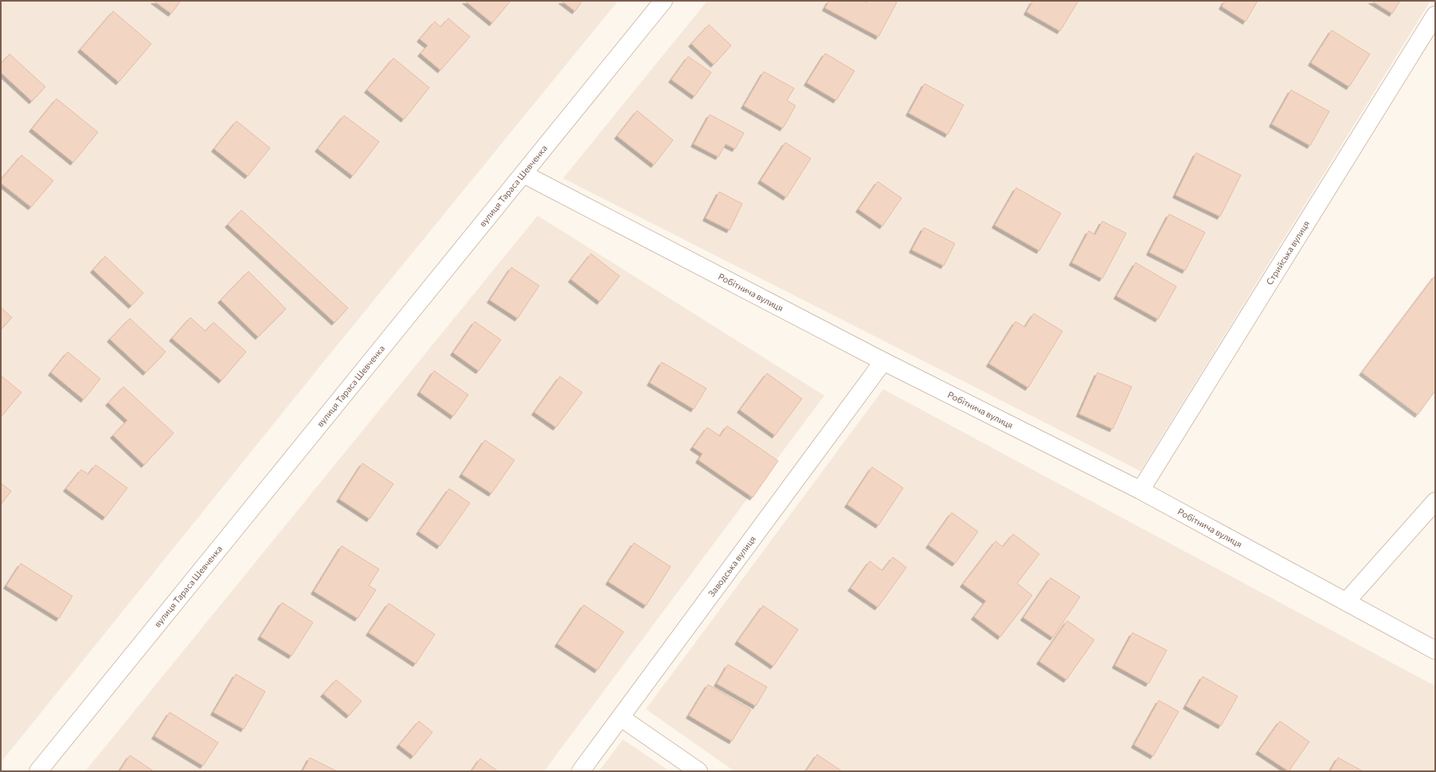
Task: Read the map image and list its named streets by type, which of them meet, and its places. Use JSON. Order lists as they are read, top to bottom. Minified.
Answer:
{"streets":{"street":["вулиця Тараса Шевченка","Стрийська вулиця","Робітнича вулиця","Заводська вулиця"]},"crossings":[["вулиця Тараса Шевченка","Робітнича вулиця"],["Стрийська вулиця","Робітнича вулиця"],["Робітнича вулиця","Заводська вулиця"]]}
